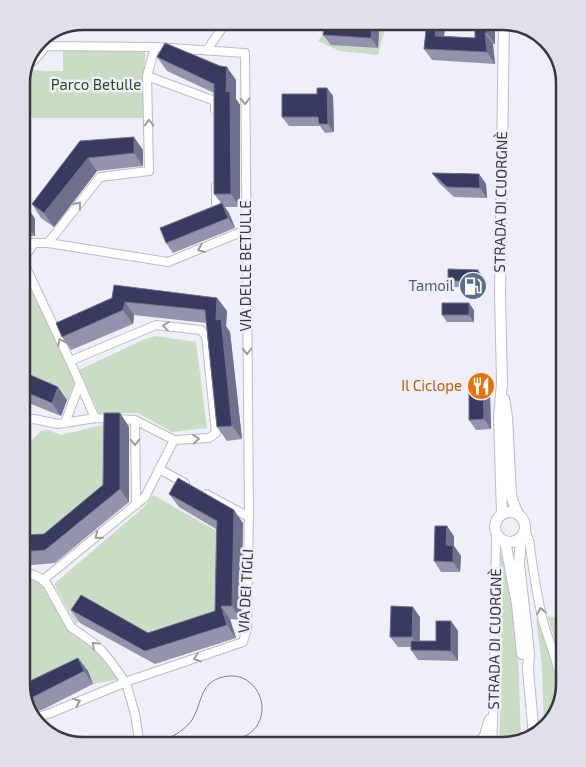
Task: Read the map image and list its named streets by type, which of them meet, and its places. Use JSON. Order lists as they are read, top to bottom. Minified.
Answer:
{"streets":{"main road":["STRADA DI CUORGNÈ"],"street":["VIA DELLE BETULLE","VIA DEI TIGLI"]},"crossings":[["VIA DELLE BETULLE","VIA DEI TIGLI"]],"one_way":["VIA DELLE BETULLE","VIA DEI TIGLI"],"parks":["Parco Betulle"],"places":{"fuel station":["Tamoil"],"restaurant":["Il Ciclope"]}}
